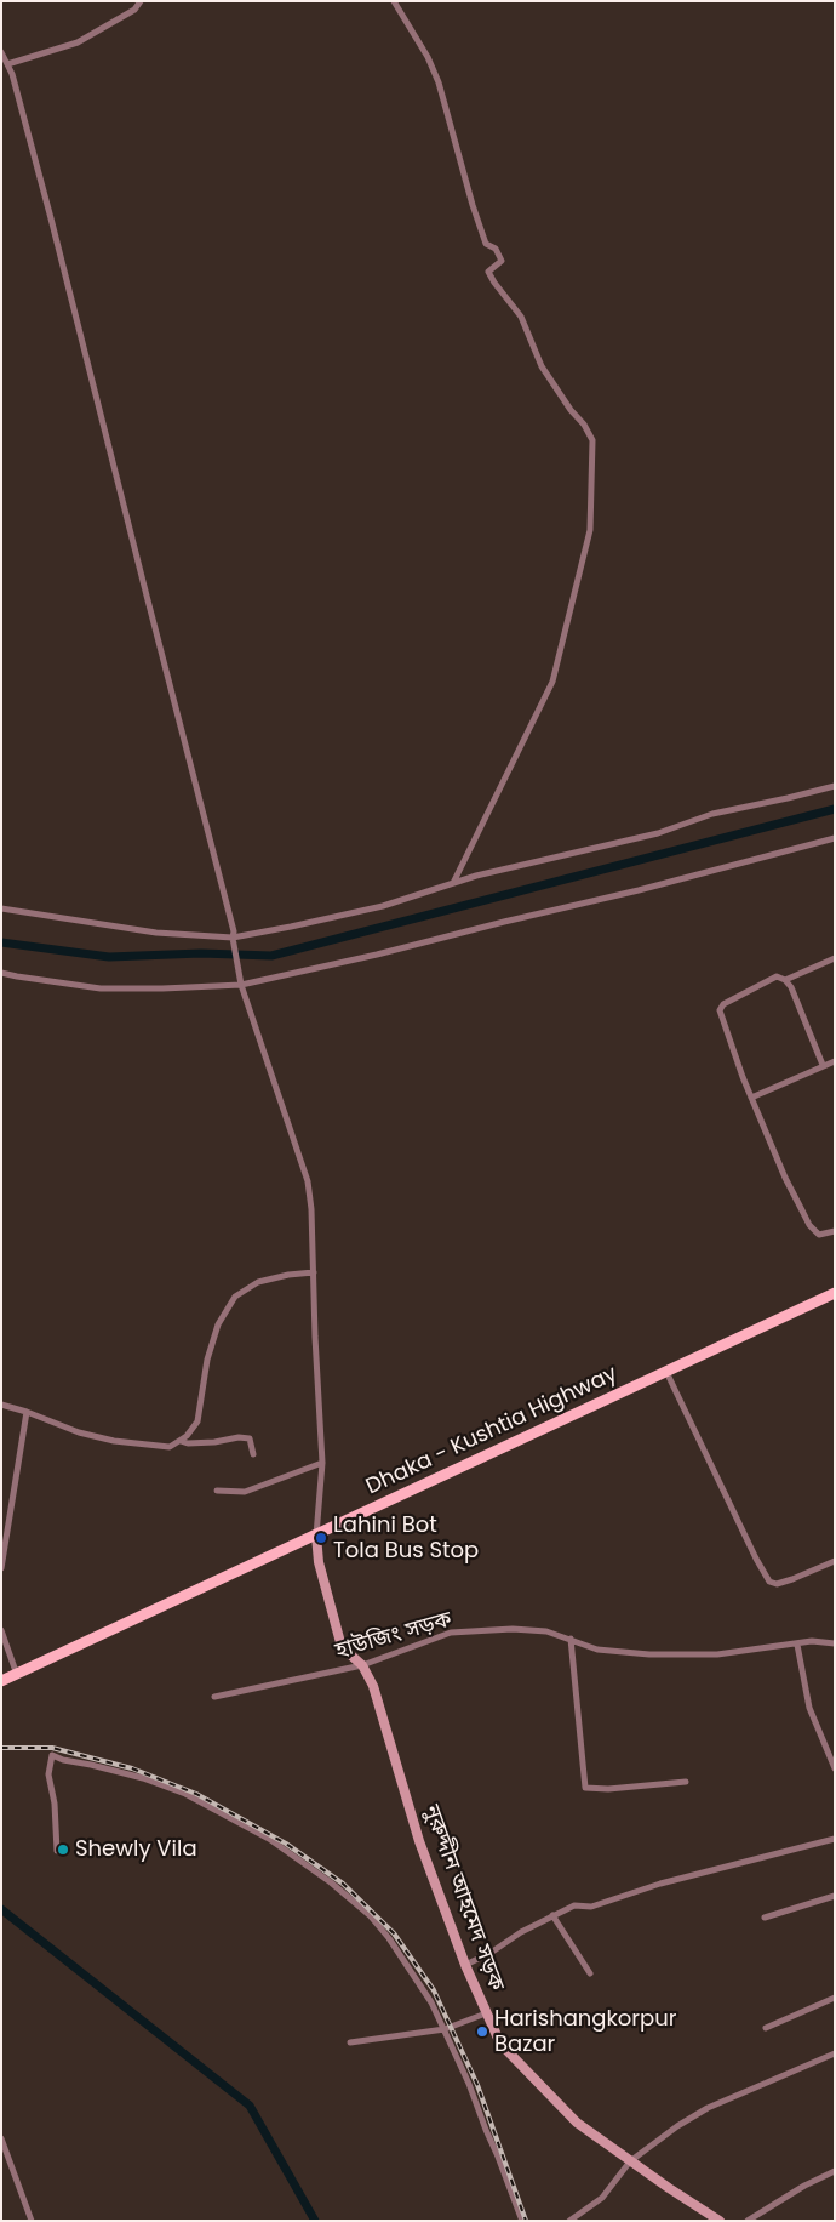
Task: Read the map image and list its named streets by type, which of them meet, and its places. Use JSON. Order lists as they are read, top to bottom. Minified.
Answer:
{"streets":{"main road":["Dhaka - Kushtia Highway","নুরুদ্দীন আহমেদ সড়ক"],"street":["হাউজিং সড়ক"]},"crossings":[["Dhaka - Kushtia Highway","নুরুদ্দীন আহমেদ সড়ক"],["হাউজিং সড়ক","নুরুদ্দীন আহমেদ সড়ক"]],"places":["Lahini Bot Tola Bus Stop","Shewly Vila","Harishangkorpur Bazar"]}
